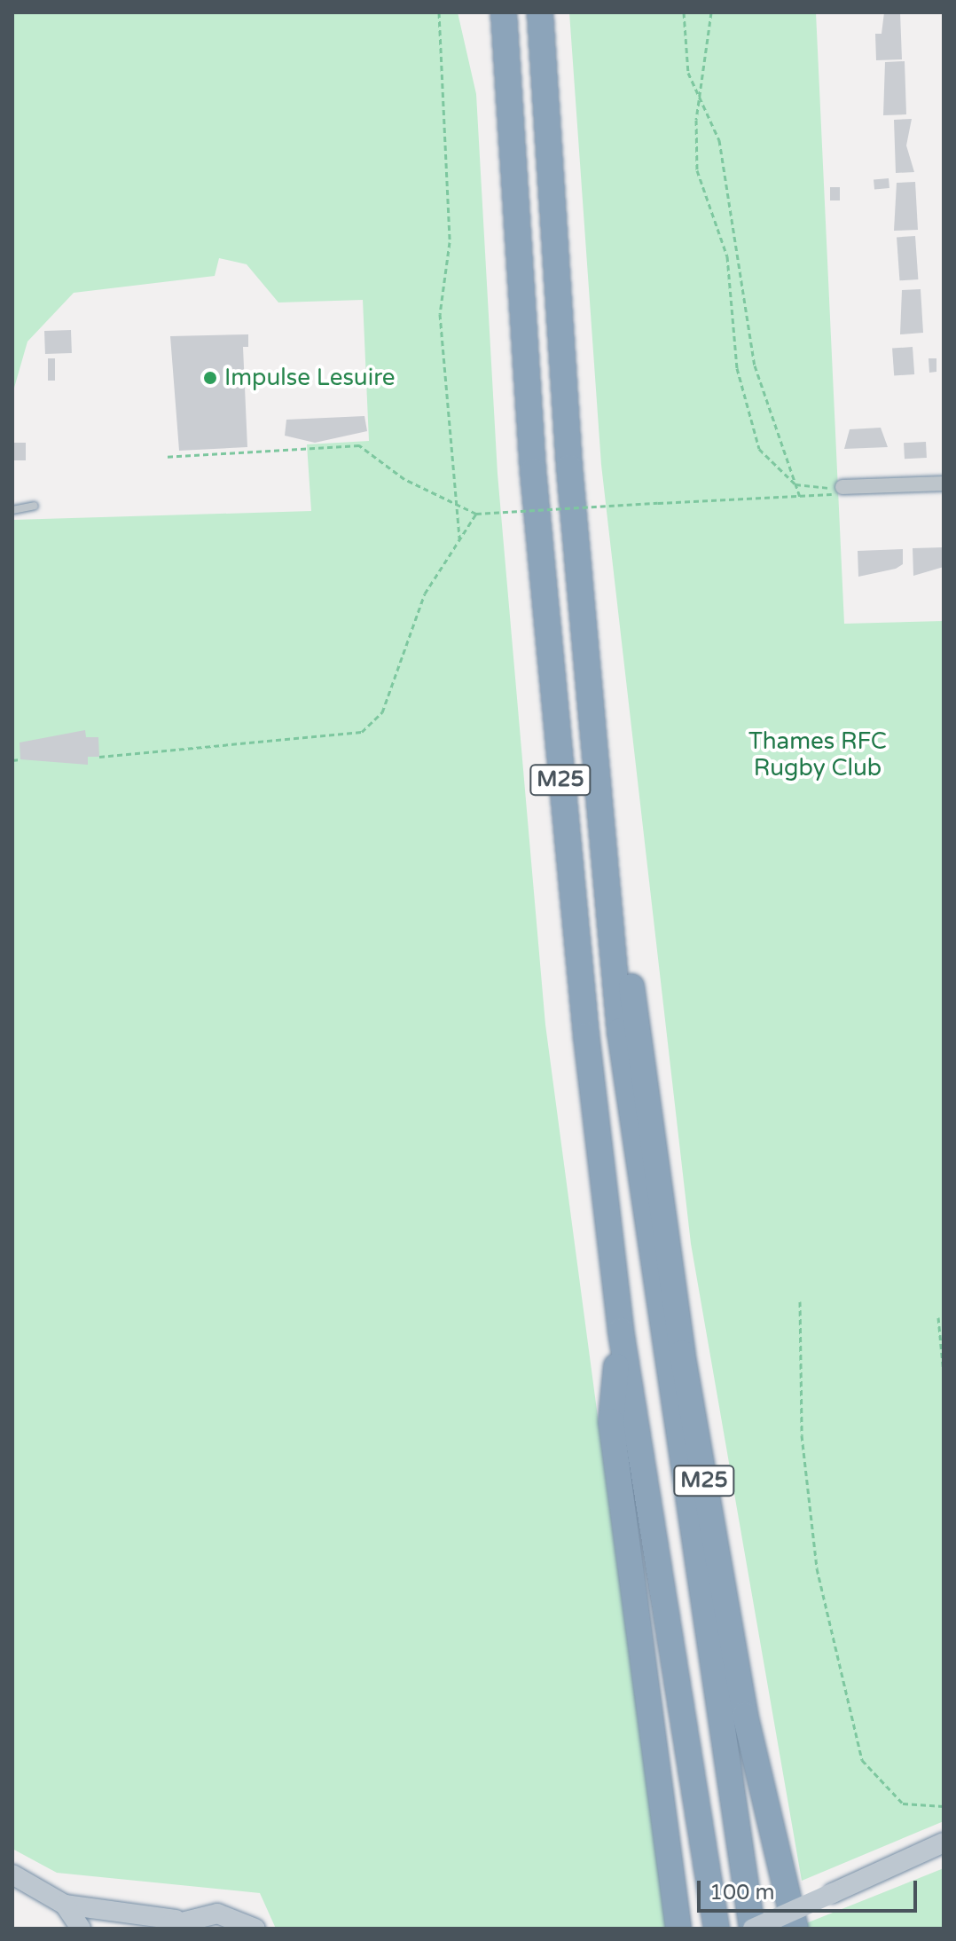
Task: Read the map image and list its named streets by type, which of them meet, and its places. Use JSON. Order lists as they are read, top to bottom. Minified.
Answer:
{"streets":{"highway":["M25"]},"parks":["Thames RFC Rugby Club"],"places":["Impulse Lesuire"],"scale_bar":"100 m"}
